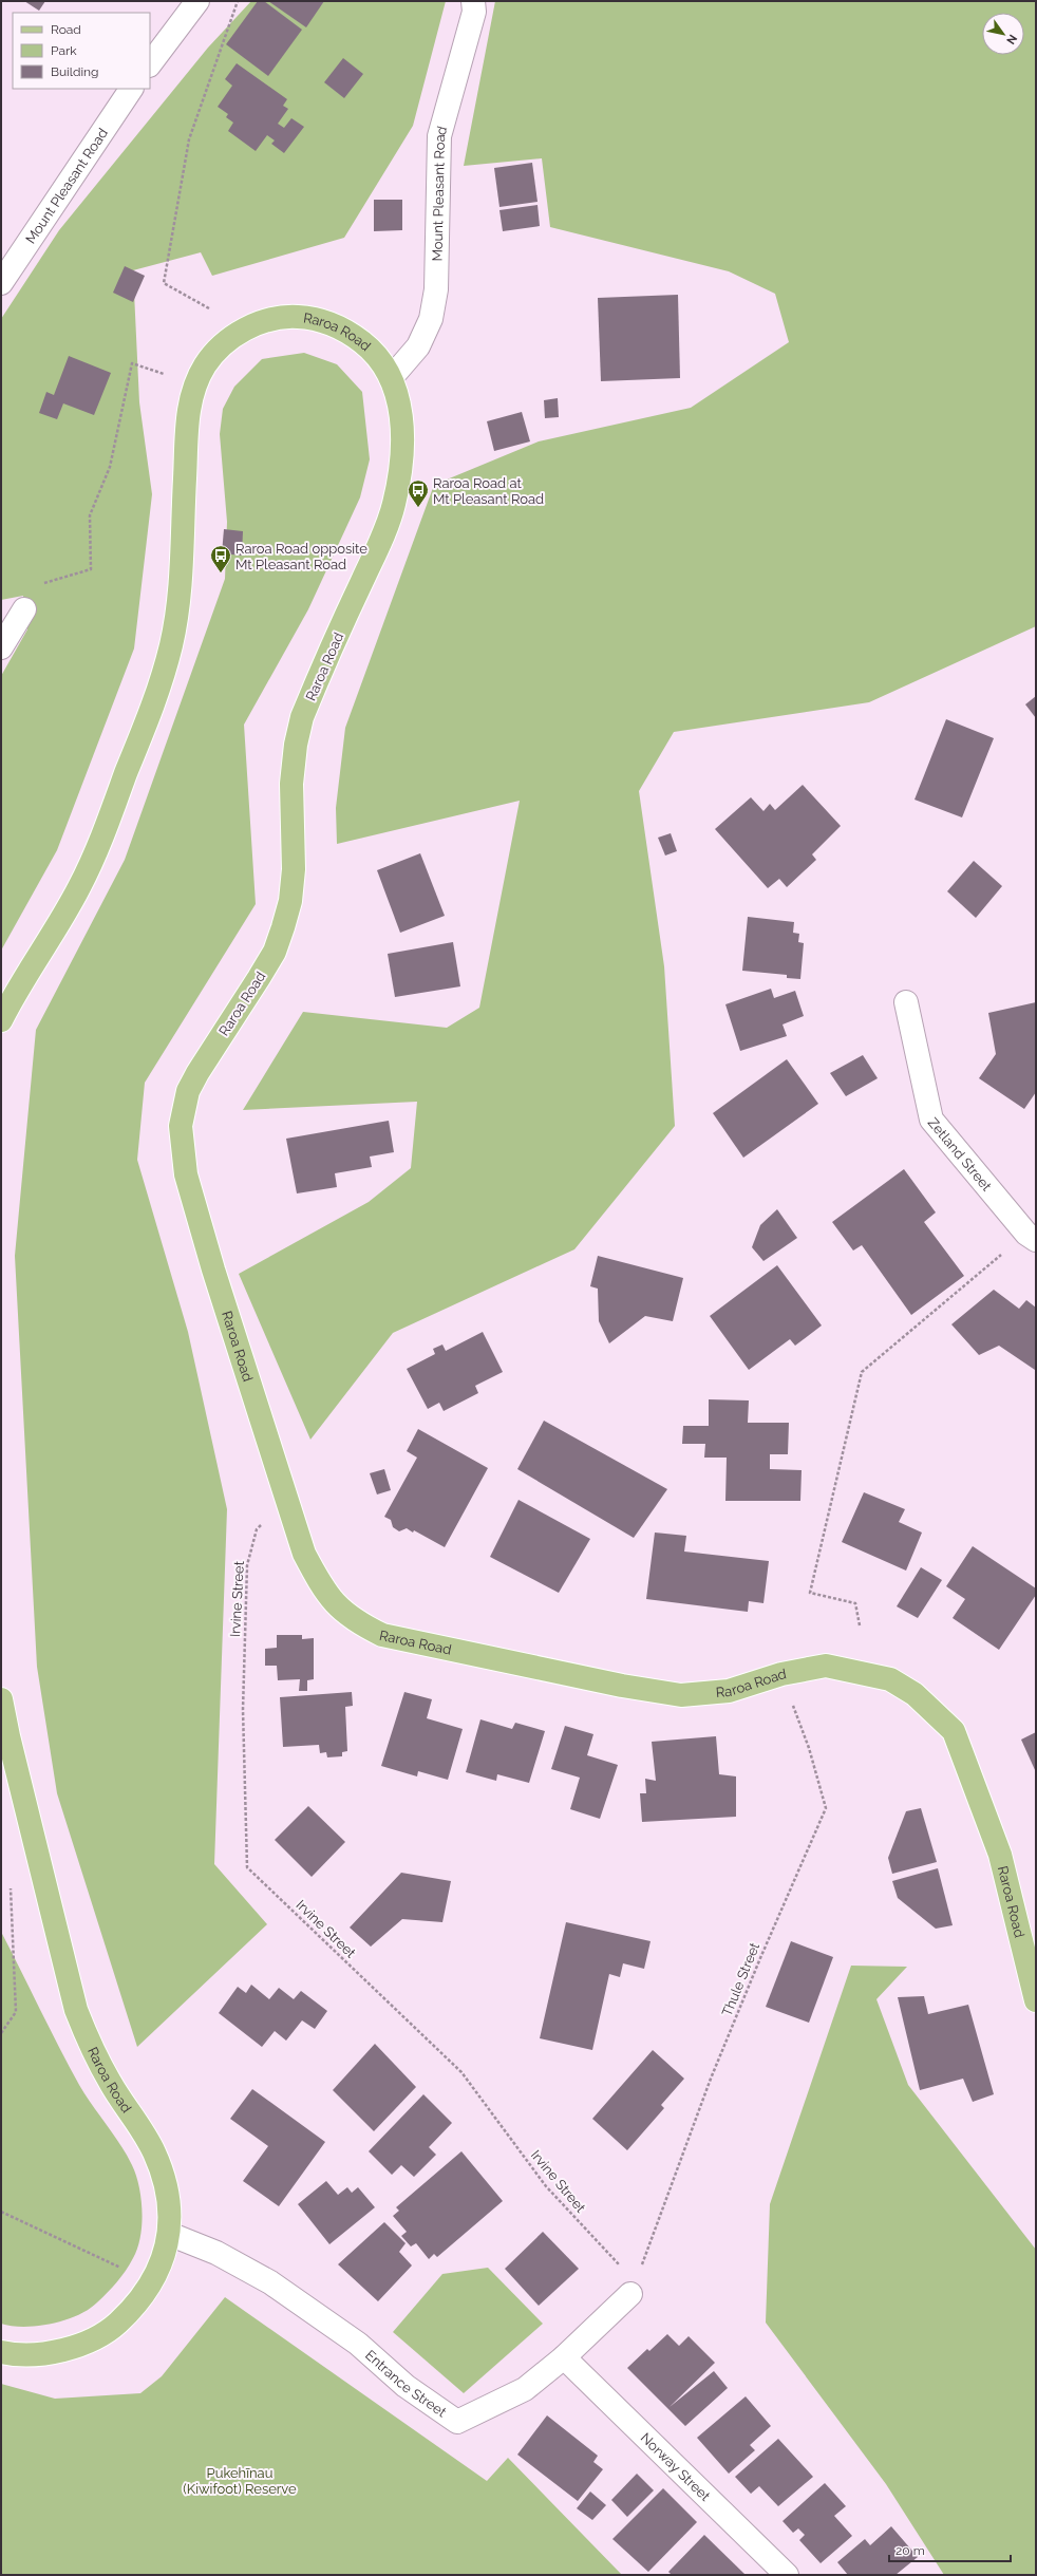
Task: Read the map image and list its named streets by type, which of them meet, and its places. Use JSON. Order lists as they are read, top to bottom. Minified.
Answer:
{"streets":{"main road":["Raroa Road"],"street":["Mount Pleasant Road","Zetland Street","Entrance Street","Norway Street"],"path":["Irvine Street","Thule Street"]},"crossings":[["Mount Pleasant Road","Raroa Road"],["Raroa Road","Irvine Street"],["Raroa Road","Thule Street"],["Raroa Road","Entrance Street"],["Irvine Street","Thule Street"],["Irvine Street","Entrance Street"],["Thule Street","Entrance Street"],["Entrance Street","Norway Street"]],"parks":["Pukehīnau (Kiwifoot) Reserve"],"places":{"bus stop":["Raroa Road at Mt Pleasant Road","Raroa Road opposite Mt Pleasant Road"]},"legend":["Road","Park","Building"],"scale_bar":"20 m","north":"bottom right"}
